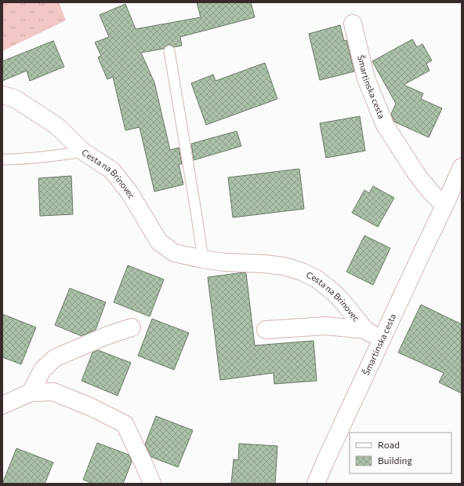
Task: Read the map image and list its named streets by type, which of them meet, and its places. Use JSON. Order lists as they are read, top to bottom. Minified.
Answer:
{"streets":{"street":["Šmartinska cesta","Cesta na Brinovec"]},"crossings":[["Šmartinska cesta","Cesta na Brinovec"]],"legend":["Road","Building"]}
